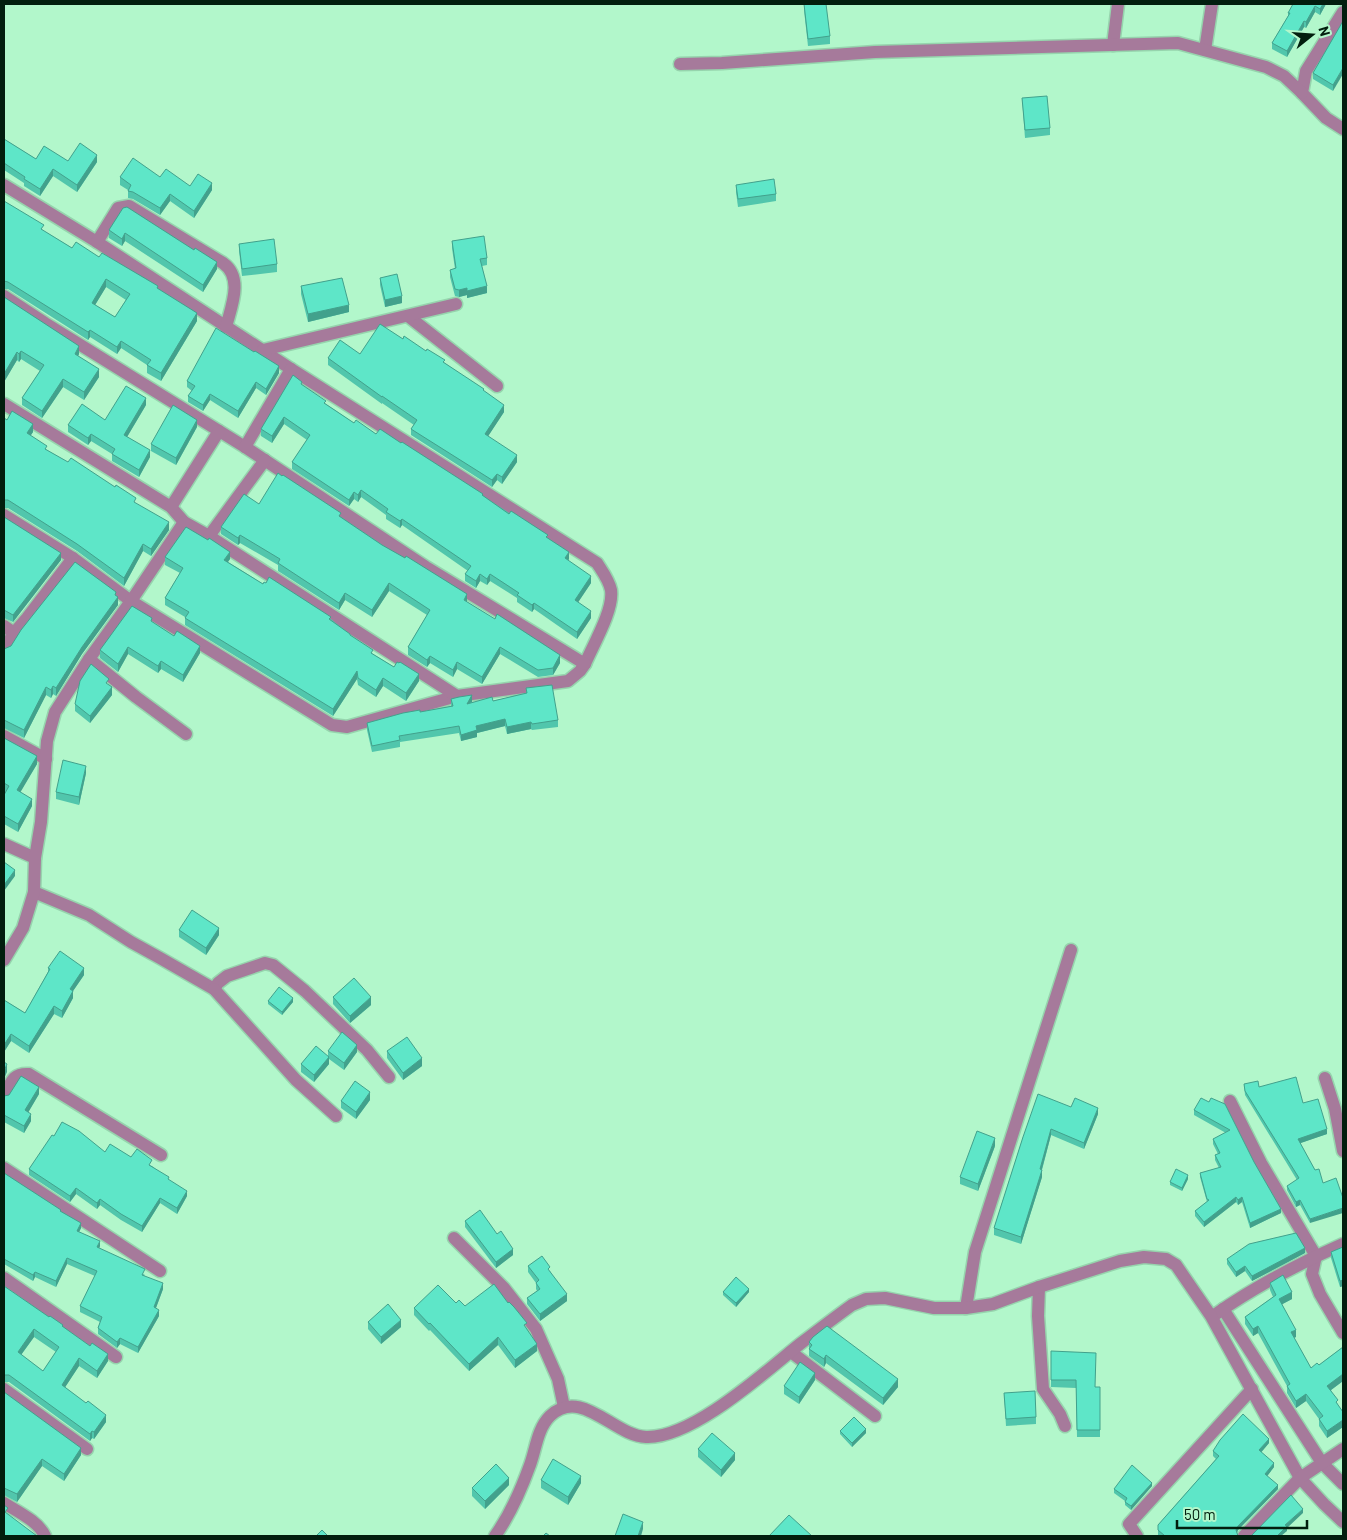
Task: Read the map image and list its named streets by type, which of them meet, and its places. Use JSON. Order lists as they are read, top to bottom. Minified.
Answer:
{"scale_bar":"50 m","north":"right"}
